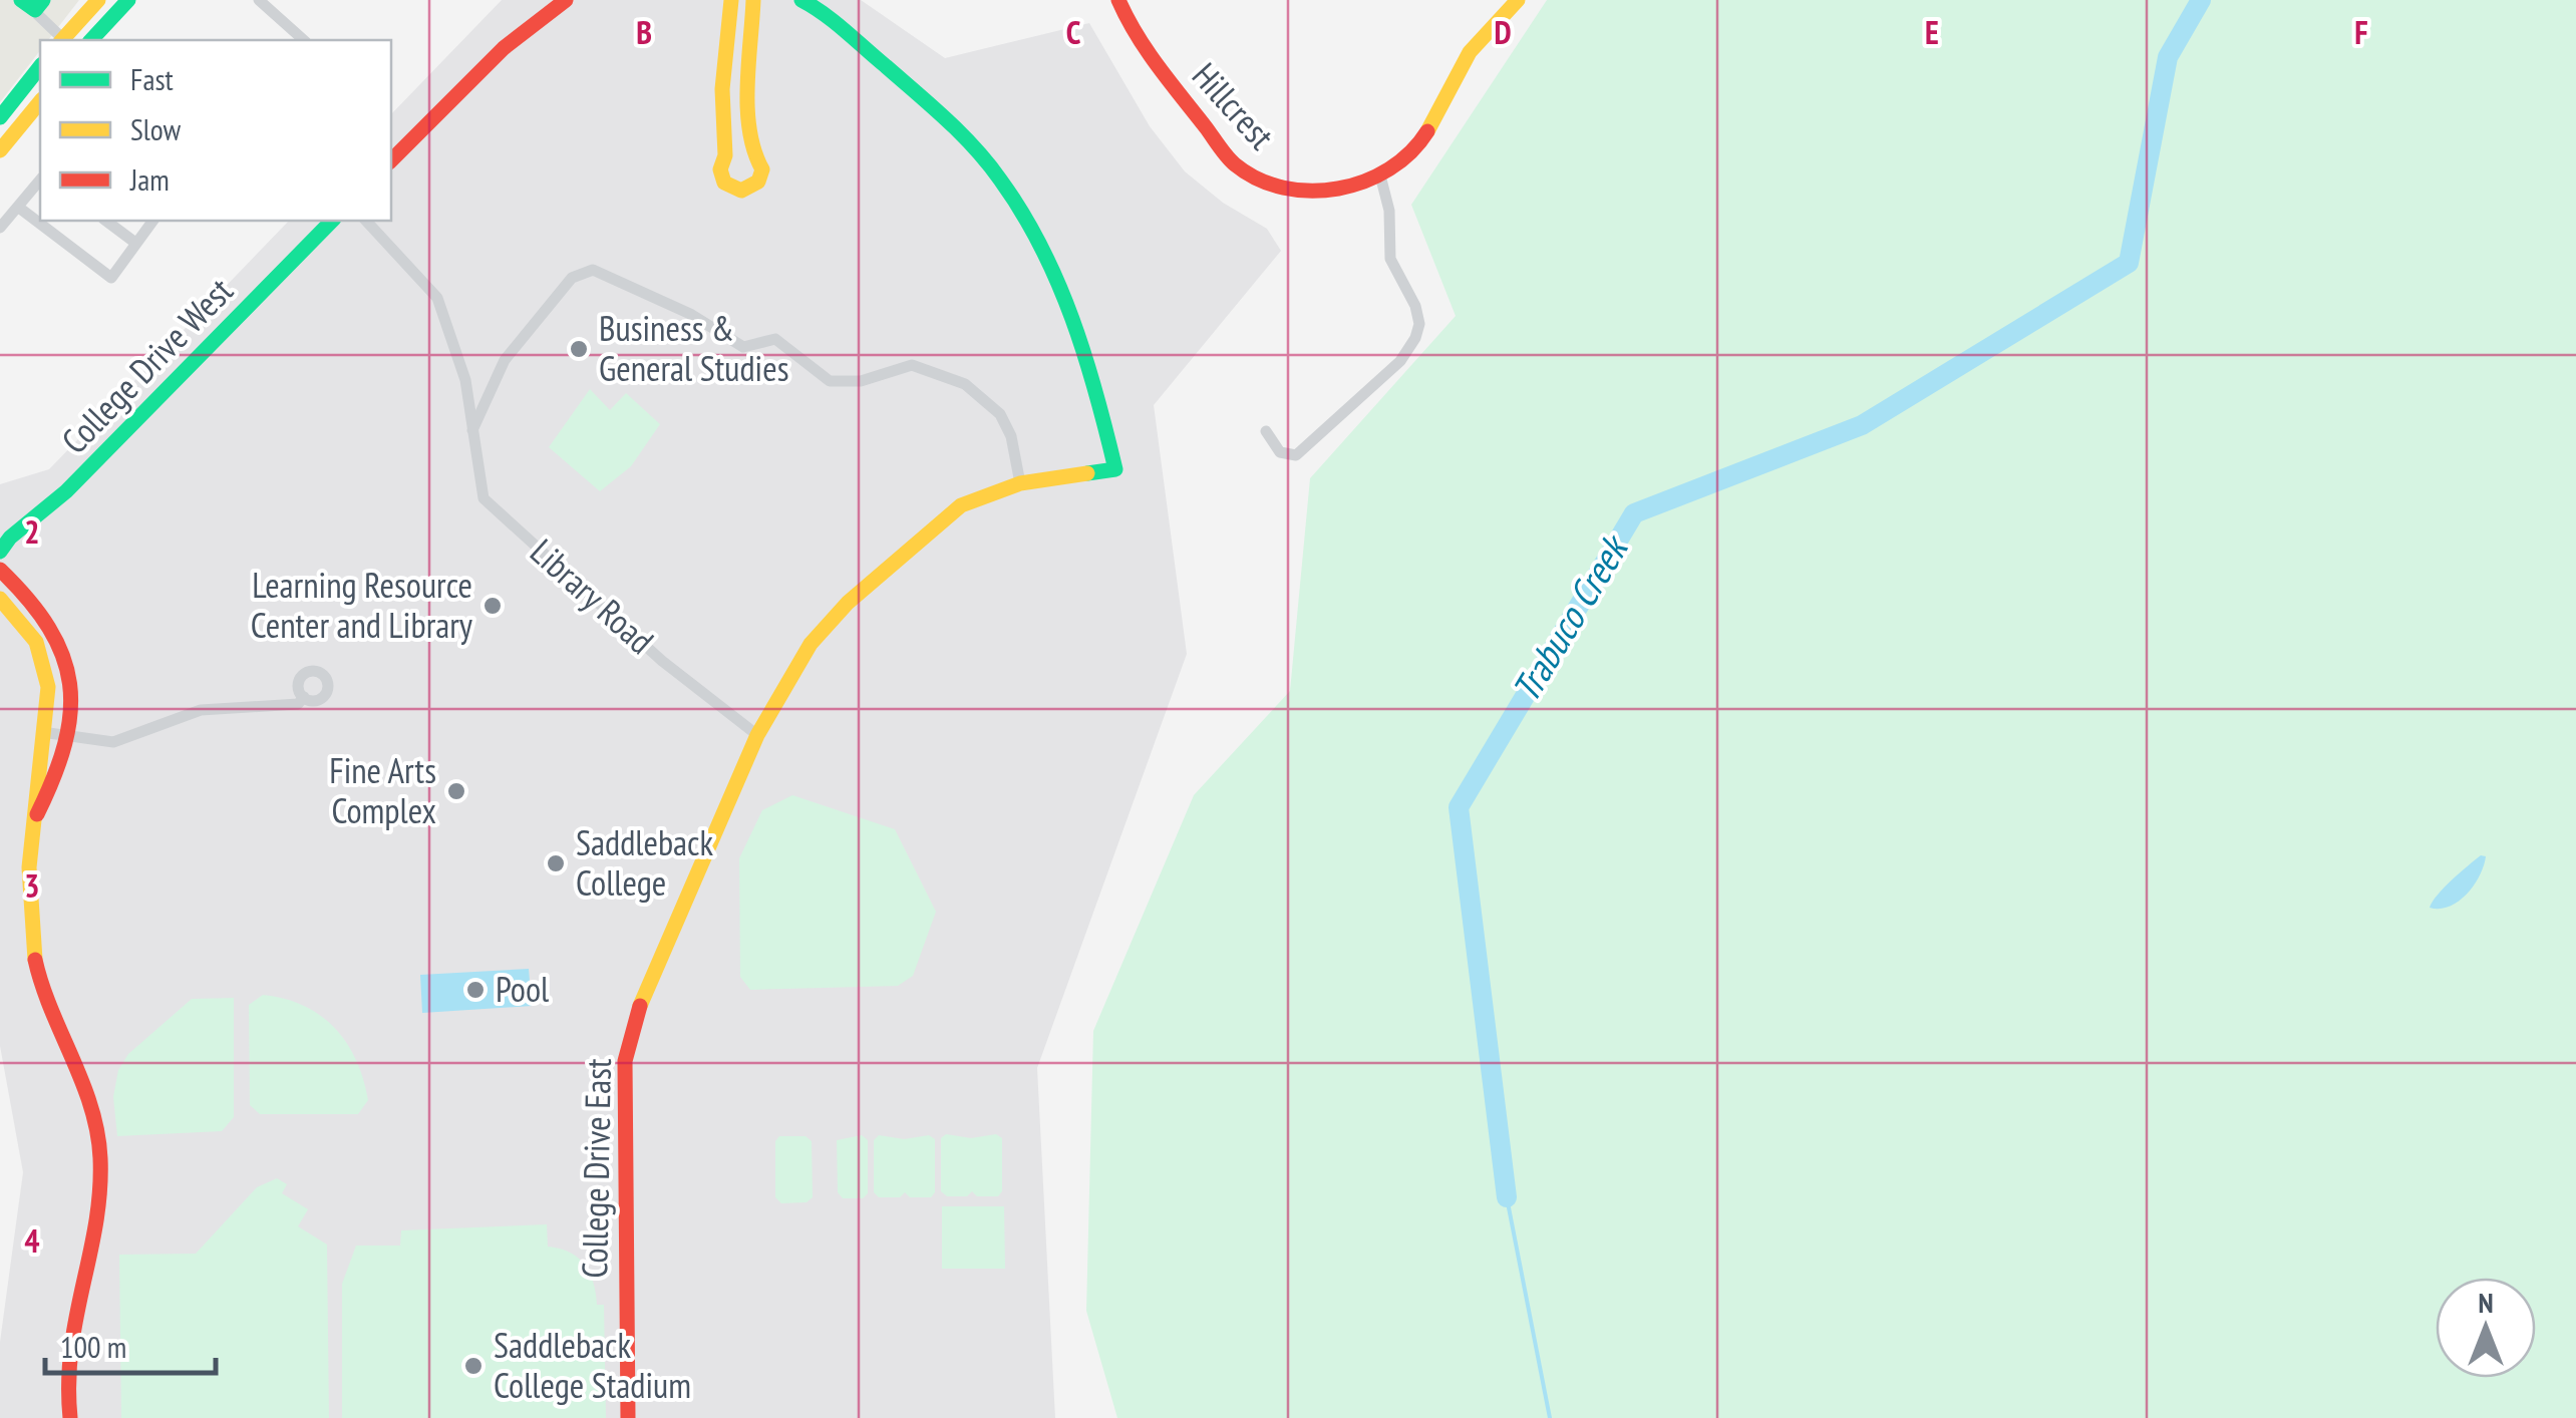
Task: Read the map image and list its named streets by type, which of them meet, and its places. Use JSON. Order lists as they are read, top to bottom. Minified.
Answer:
{"streets":{"street":["Hillcrest","College Drive West","Library Road","College Drive East"]},"crossings":[["Library Road","College Drive East"]],"water":["Trabuco Creek"],"places":["Business & General Studies","Learning Resource Center and Library","Fine Arts Complex","Saddleback College","Pool","Saddleback College Stadium"],"legend":["Fast","Slow","Jam"],"scale_bar":"100 m","north":"top","grid":{"columns":["B","C","D","E","F"],"rows":["2","3","4"]}}
